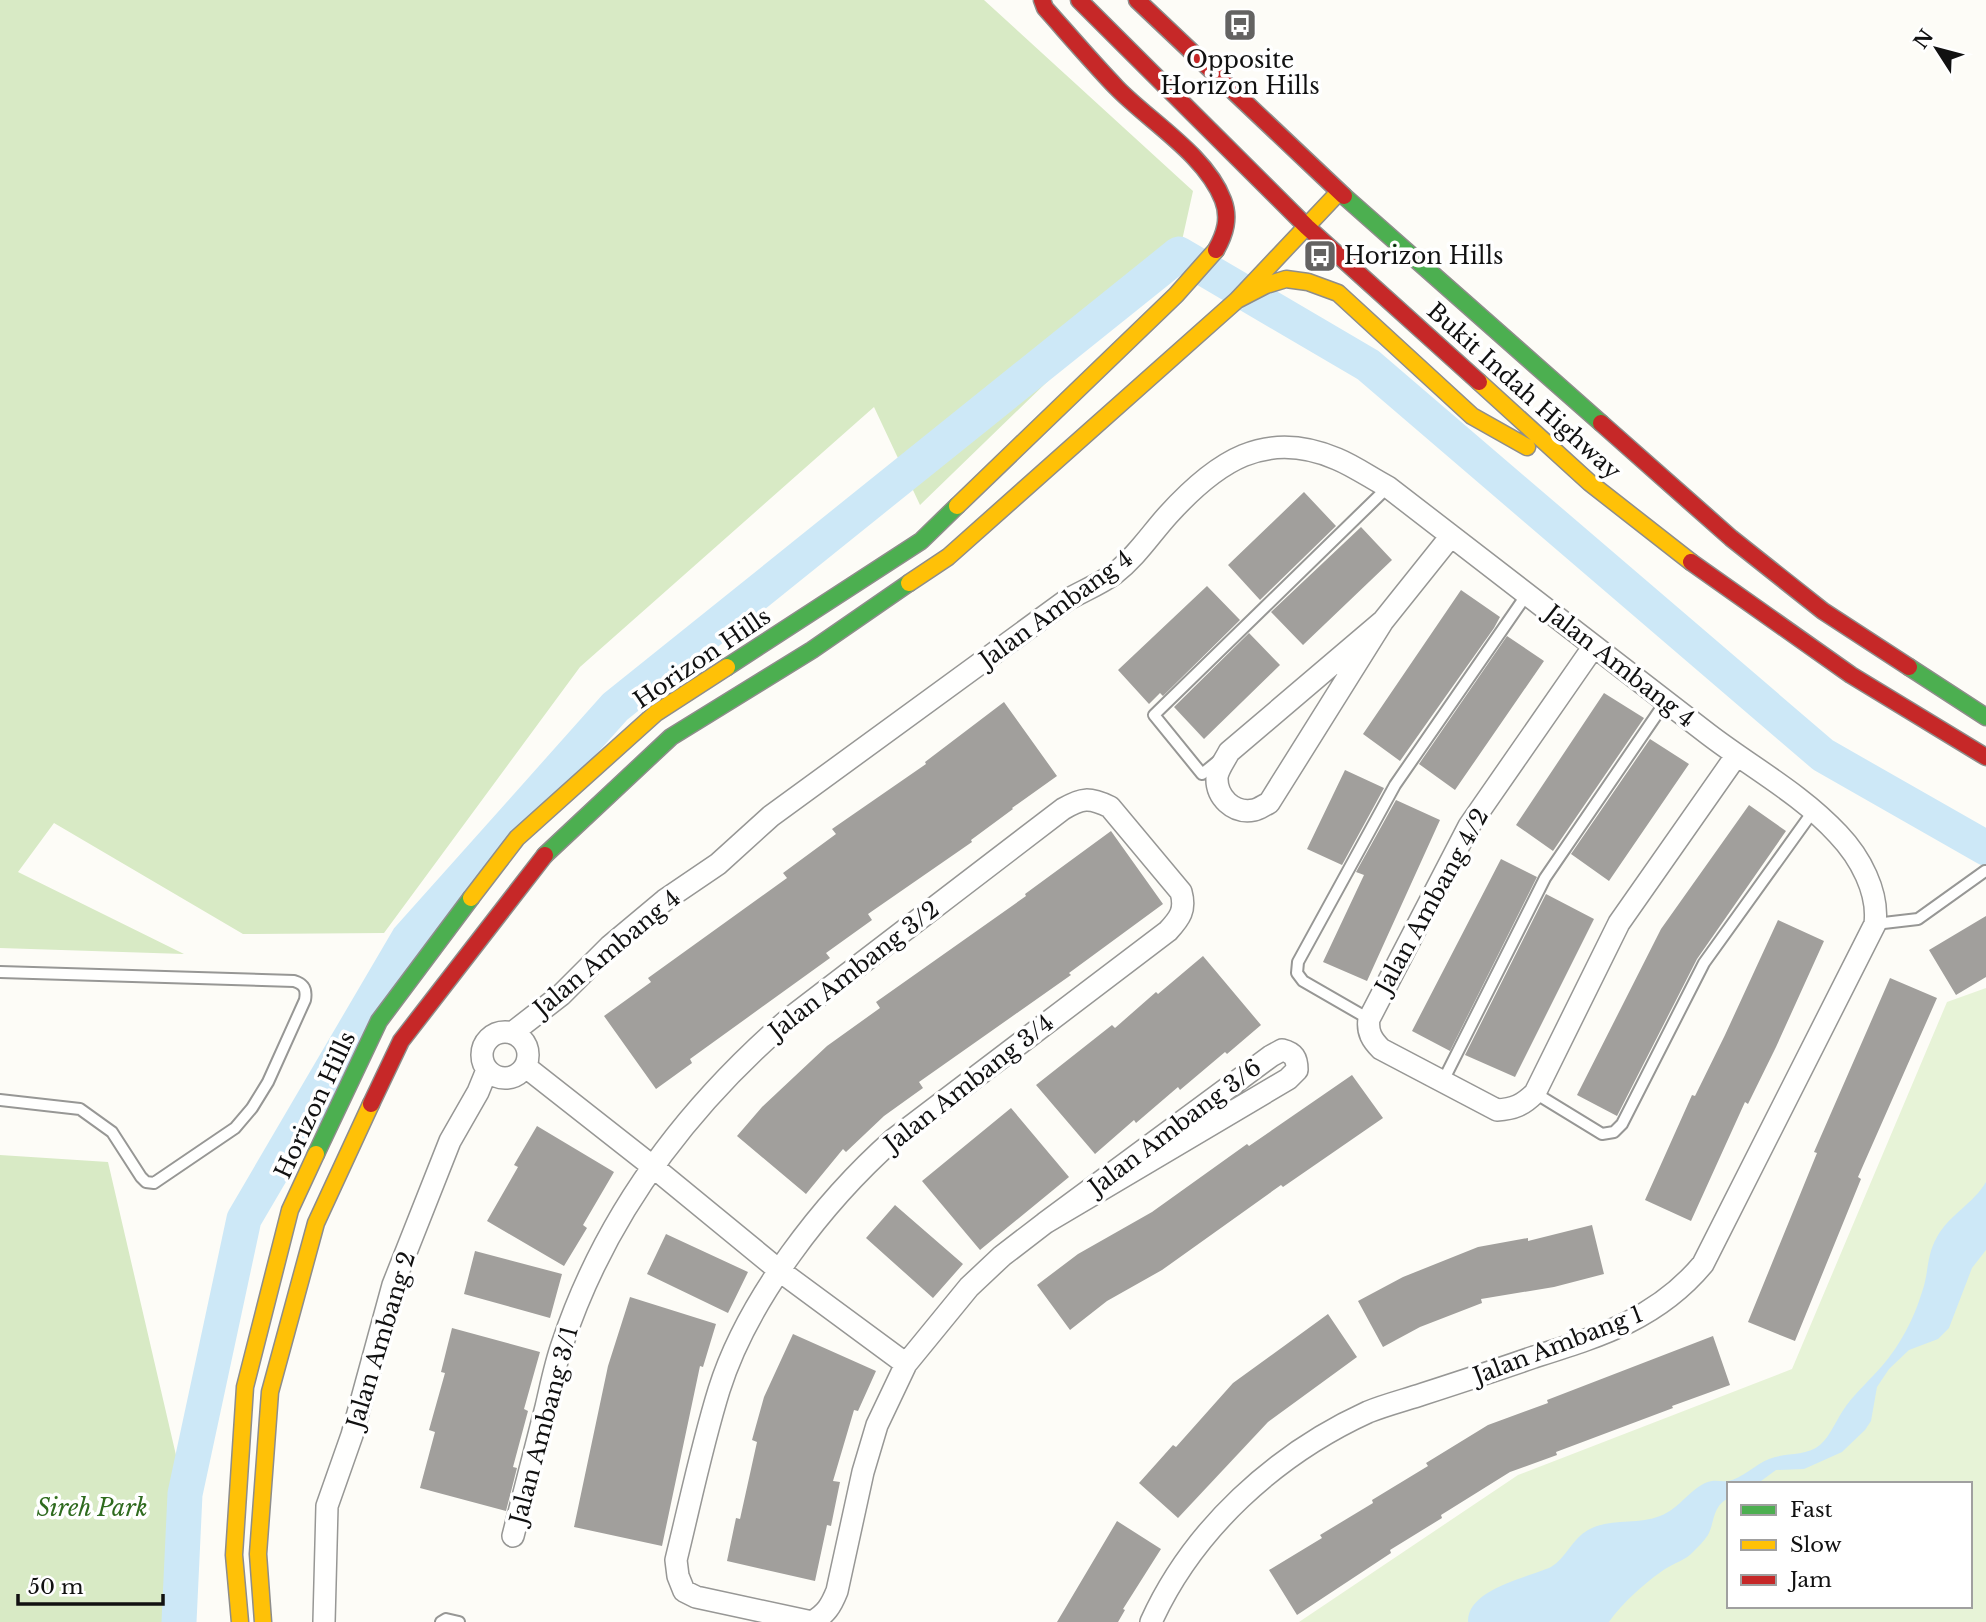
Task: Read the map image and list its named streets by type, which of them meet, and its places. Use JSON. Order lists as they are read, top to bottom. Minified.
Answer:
{"streets":{"main road":["Bukit Indah Highway","Horizon Hills"],"street":["Jalan Ambang 4","Jalan Ambang 4/2","Jalan Ambang 3/2","Jalan Ambang 3/4","Jalan Ambang 3/6","Jalan Ambang 2","Jalan Ambang 1","Jalan Ambang 3/1"]},"crossings":[["Jalan Ambang 4","Jalan Ambang 4/2"],["Jalan Ambang 4","Jalan Ambang 2"],["Jalan Ambang 4","Jalan Ambang 1"],["Jalan Ambang 3/2","Jalan Ambang 3/4"],["Jalan Ambang 3/2","Jalan Ambang 3/1"],["Jalan Ambang 3/4","Jalan Ambang 3/6"]],"parks":["Sireh Park"],"places":{"bus stop":["Opposite Horizon Hills","Horizon Hills"]},"legend":["Fast","Slow","Jam"],"scale_bar":"50 m","north":"top left"}
